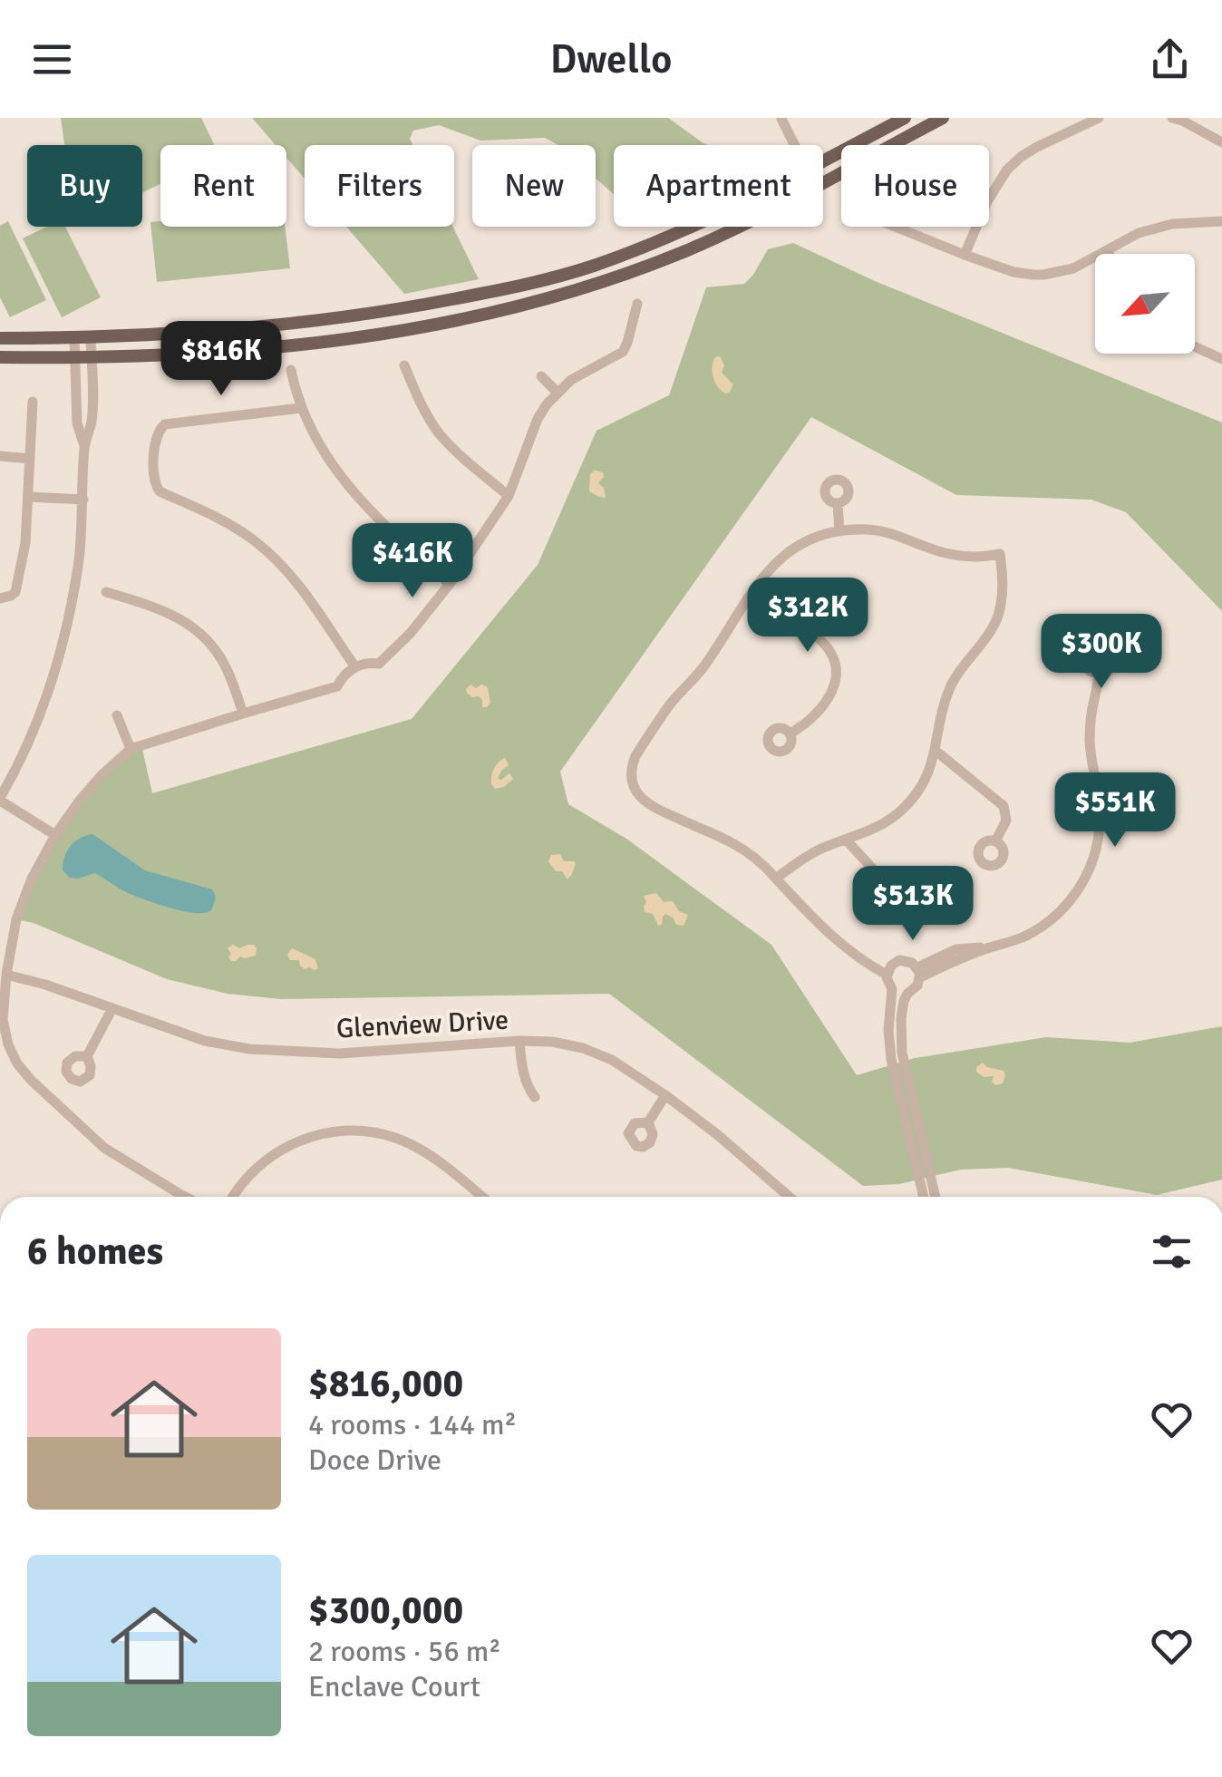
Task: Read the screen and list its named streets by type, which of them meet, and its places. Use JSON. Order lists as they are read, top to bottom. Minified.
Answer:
{"streets":{"street":["Glenview Drive"]},"north":"bottom left","page":{"header":"Dwello","chip":["Buy","Rent","Filters","New","Apartment","House"],"price":["$816K","$416K","$312K","$300K","$551K","$513K"],"heading":"6 homes","list":[{"name":"$816,000","note":"4 rooms · 144 m² · Doce Drive"},{"name":"$300,000","note":"2 rooms · 56 m² · Enclave Court"}]}}
